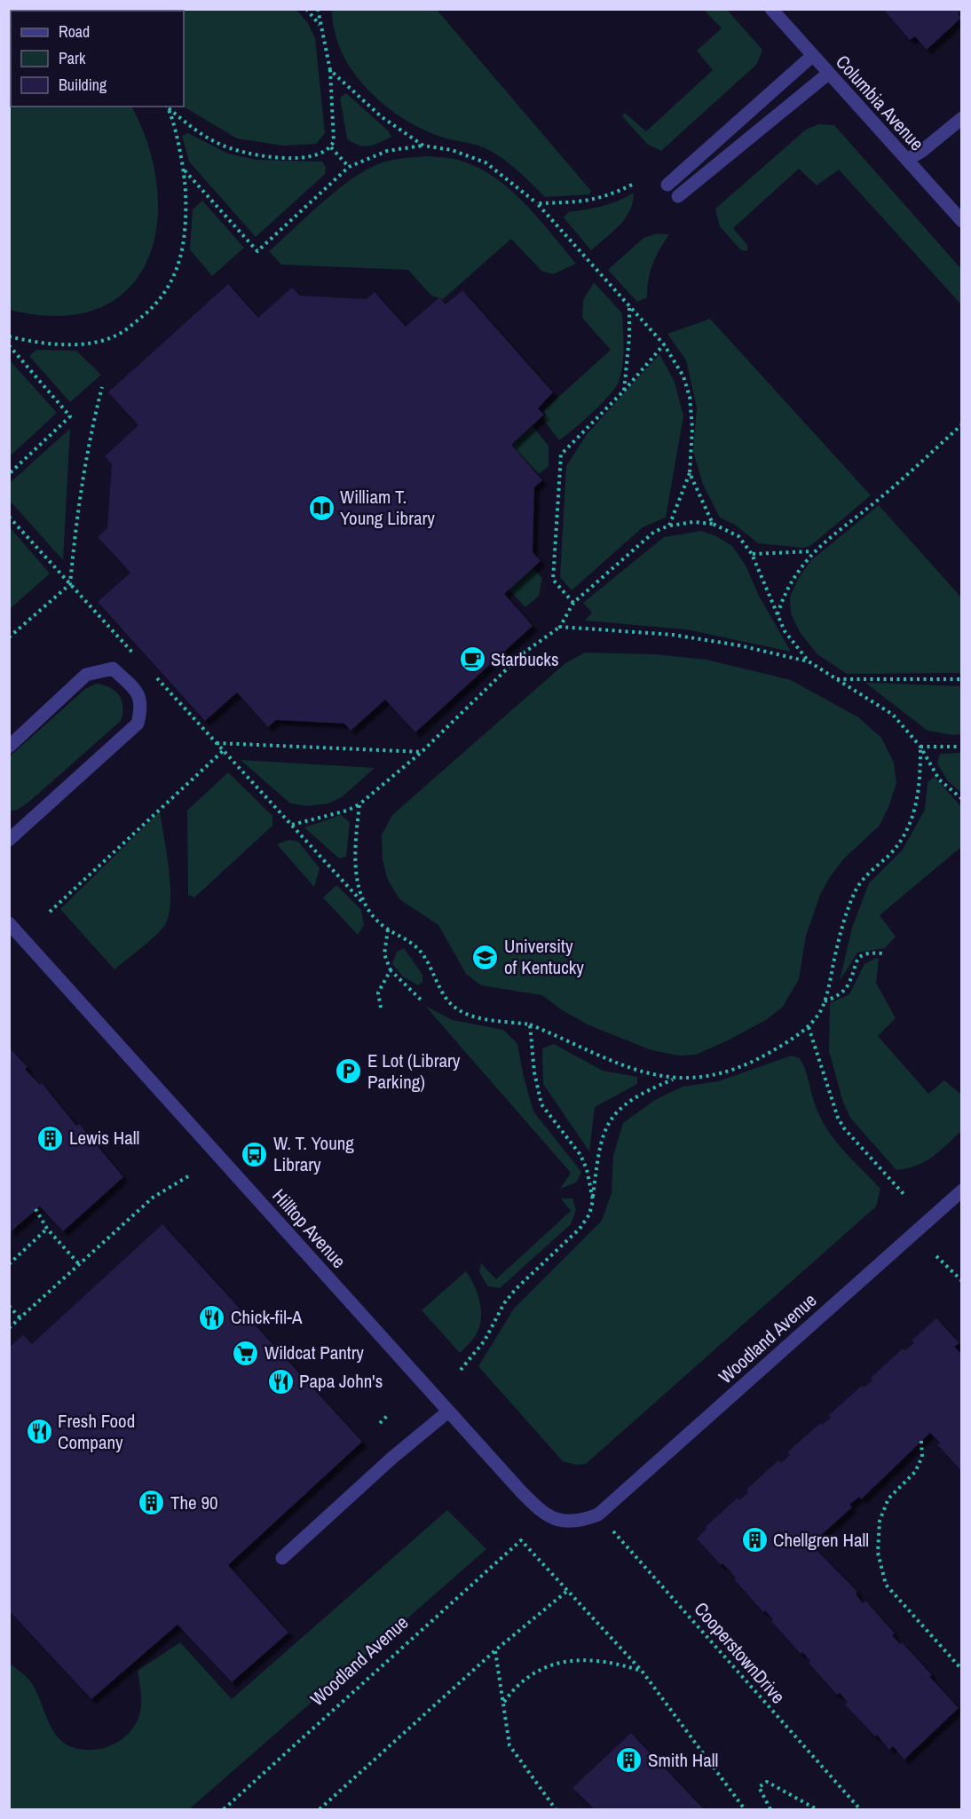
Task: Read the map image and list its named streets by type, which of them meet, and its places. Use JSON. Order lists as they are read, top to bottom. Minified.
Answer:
{"streets":{"street":["Columbia Avenue","Hilltop Avenue","Woodland Avenue"],"path":["CooperstownDrive"]},"crossings":[["Hilltop Avenue","Woodland Avenue"],["Hilltop Avenue","CooperstownDrive"],["Woodland Avenue","CooperstownDrive"]],"places":{"library":["William T. Young Library"],"cafe":["Starbucks"],"school or university":["University of Kentucky"],"parking":["E Lot (Library Parking)"],"building":["Lewis Hall","The 90","Chellgren Hall","Smith Hall"],"bus stop":["W. T. Young Library"],"restaurant":["Chick-fil-A","Papa John's","Fresh Food Company"],"supermarket":["Wildcat Pantry"]},"legend":["Road","Park","Building"]}
